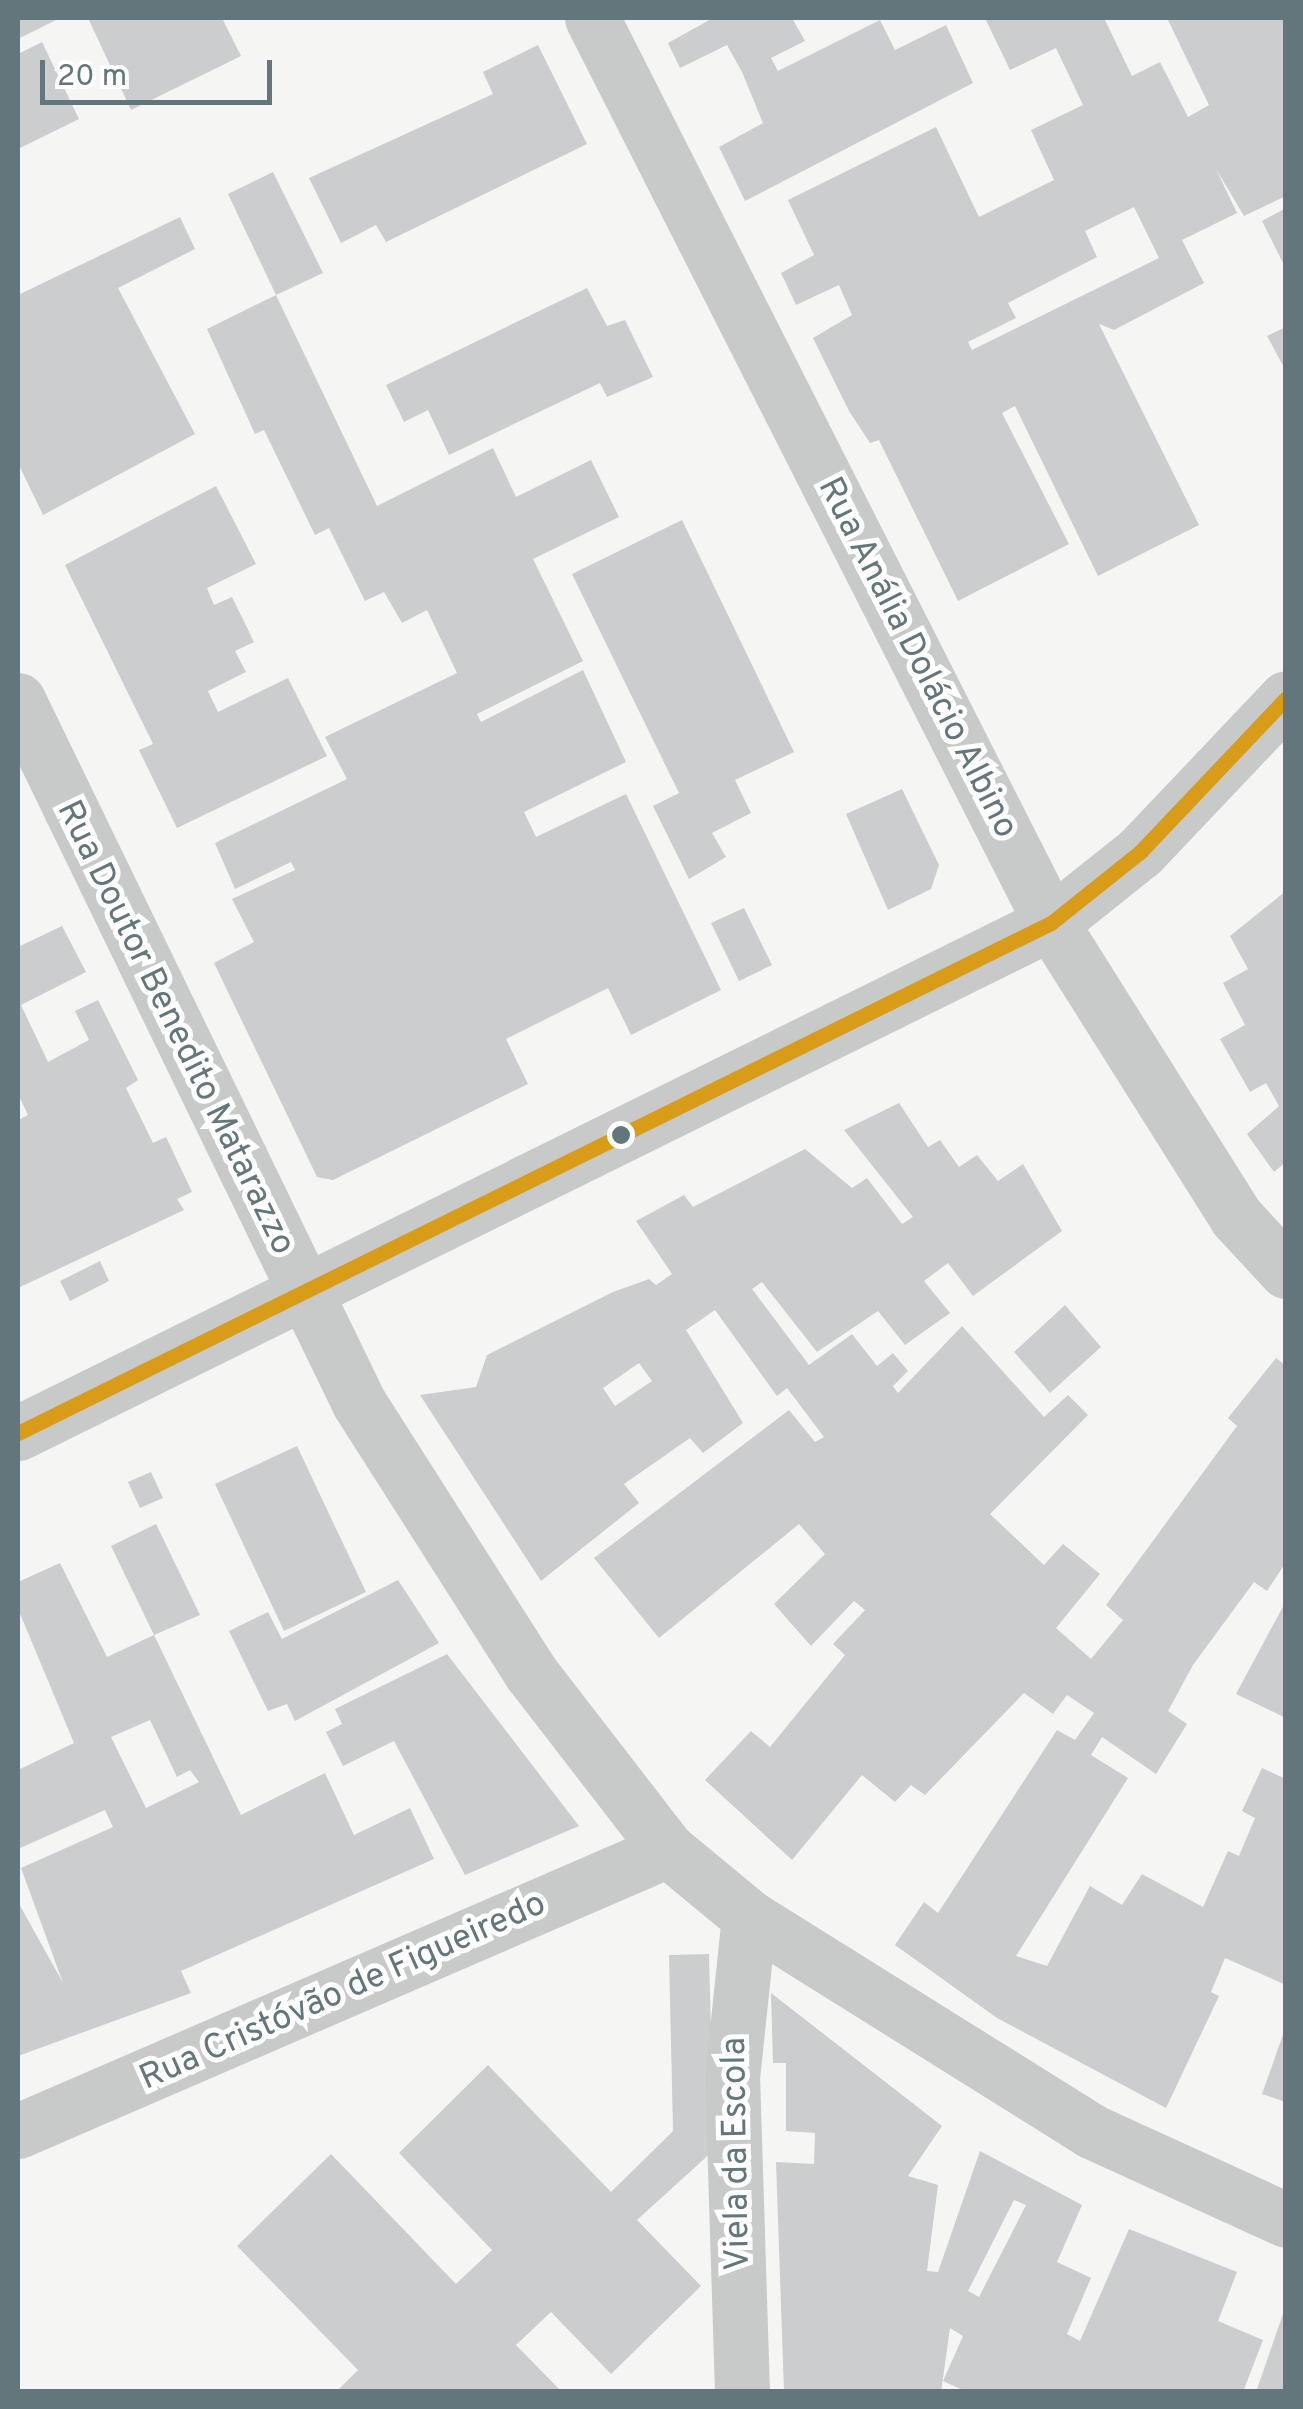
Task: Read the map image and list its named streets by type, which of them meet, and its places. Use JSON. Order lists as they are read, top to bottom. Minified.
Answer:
{"streets":{"street":["Rua Anália Dolácio Albino","Rua Doutor Benedito Matarazzo","Rua Cristóvão de Figueiredo","Viela da Escola"]},"crossings":[["Rua Doutor Benedito Matarazzo","Rua Cristóvão de Figueiredo"],["Rua Doutor Benedito Matarazzo","Viela da Escola"]],"scale_bar":"20 m"}
